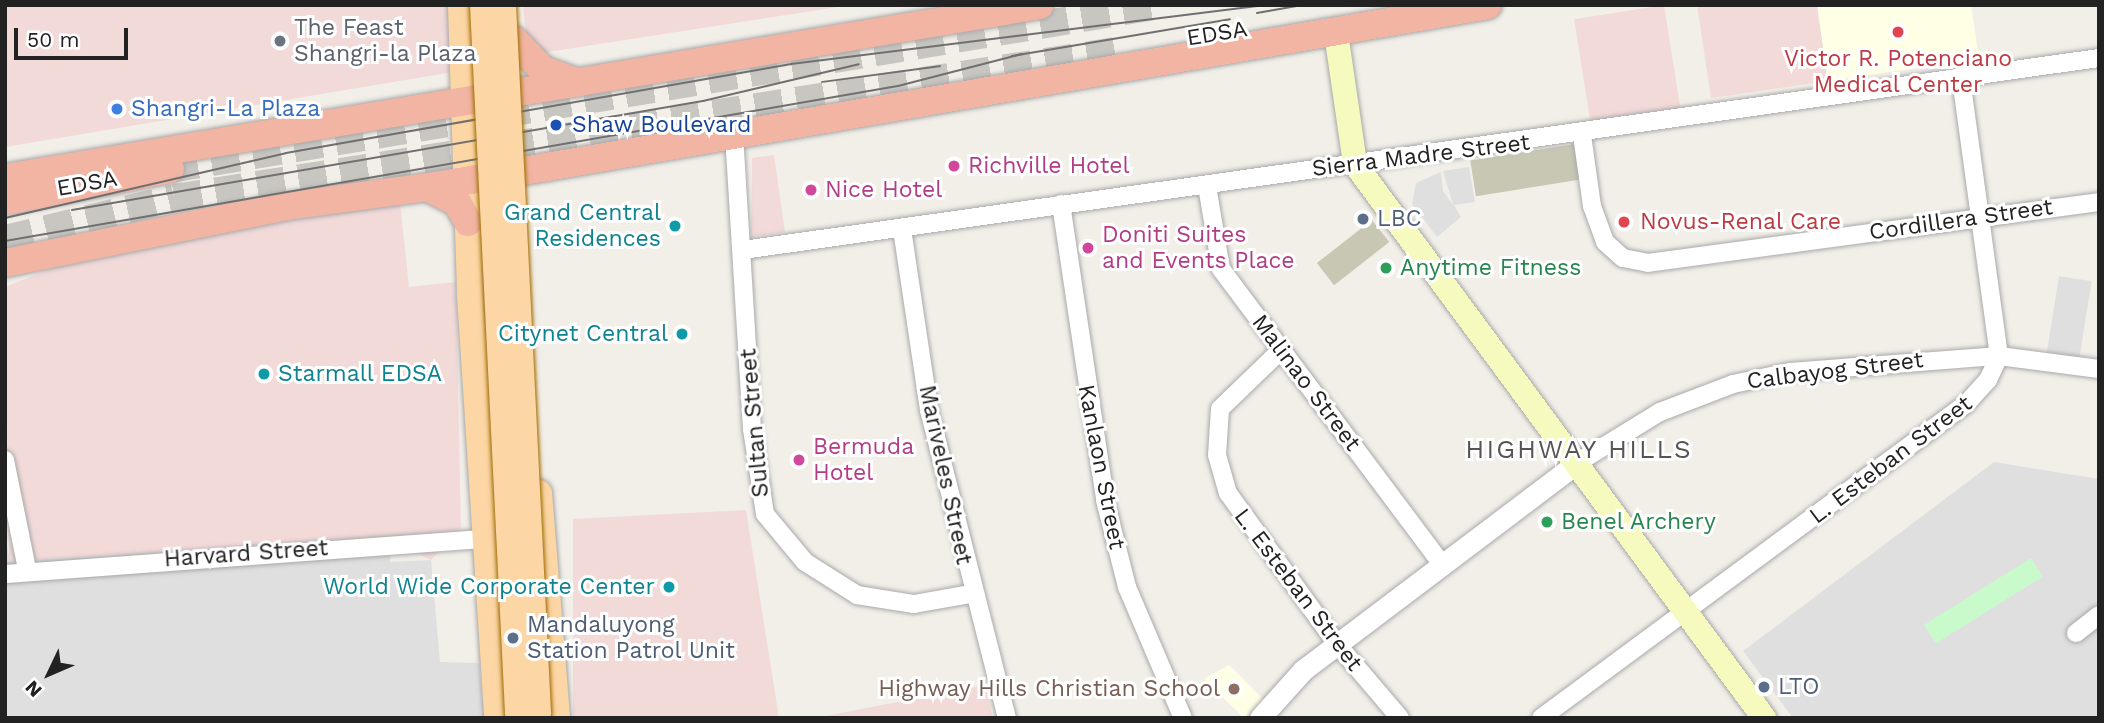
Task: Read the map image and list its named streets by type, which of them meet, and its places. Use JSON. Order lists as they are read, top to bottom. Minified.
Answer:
{"streets":{"highway":["EDSA"],"street":["Sierra Madre Street","Cordillera Street","Calbayog Street","Malinao Street","Sultan Street","L. Esteban Street","Kanlaon Street","Mariveles Street","Harvard Street"]},"crossings":[["Sierra Madre Street","Cordillera Street"],["Sierra Madre Street","Malinao Street"],["Sierra Madre Street","Sultan Street"],["Sierra Madre Street","Kanlaon Street"],["Sierra Madre Street","Mariveles Street"],["Calbayog Street","Malinao Street"],["Calbayog Street","L. Esteban Street"],["Malinao Street","L. Esteban Street"],["Sultan Street","Mariveles Street"]],"districts":["HIGHWAY HILLS"],"places":["Victor R. Potenciano Medical Center","The Feast Shangri-la Plaza","Shangri-La Plaza","Shaw Boulevard","Richville Hotel","Nice Hotel","LBC","Novus-Renal Care","Grand Central Residences","Doniti Suites and Events Place","Anytime Fitness","Citynet Central","Starmall EDSA","Bermuda Hotel","Benel Archery","World Wide Corporate Center","Mandaluyong Station Patrol Unit","LTO","Highway Hills Christian School"],"scale_bar":"50 m","north":"bottom left"}
